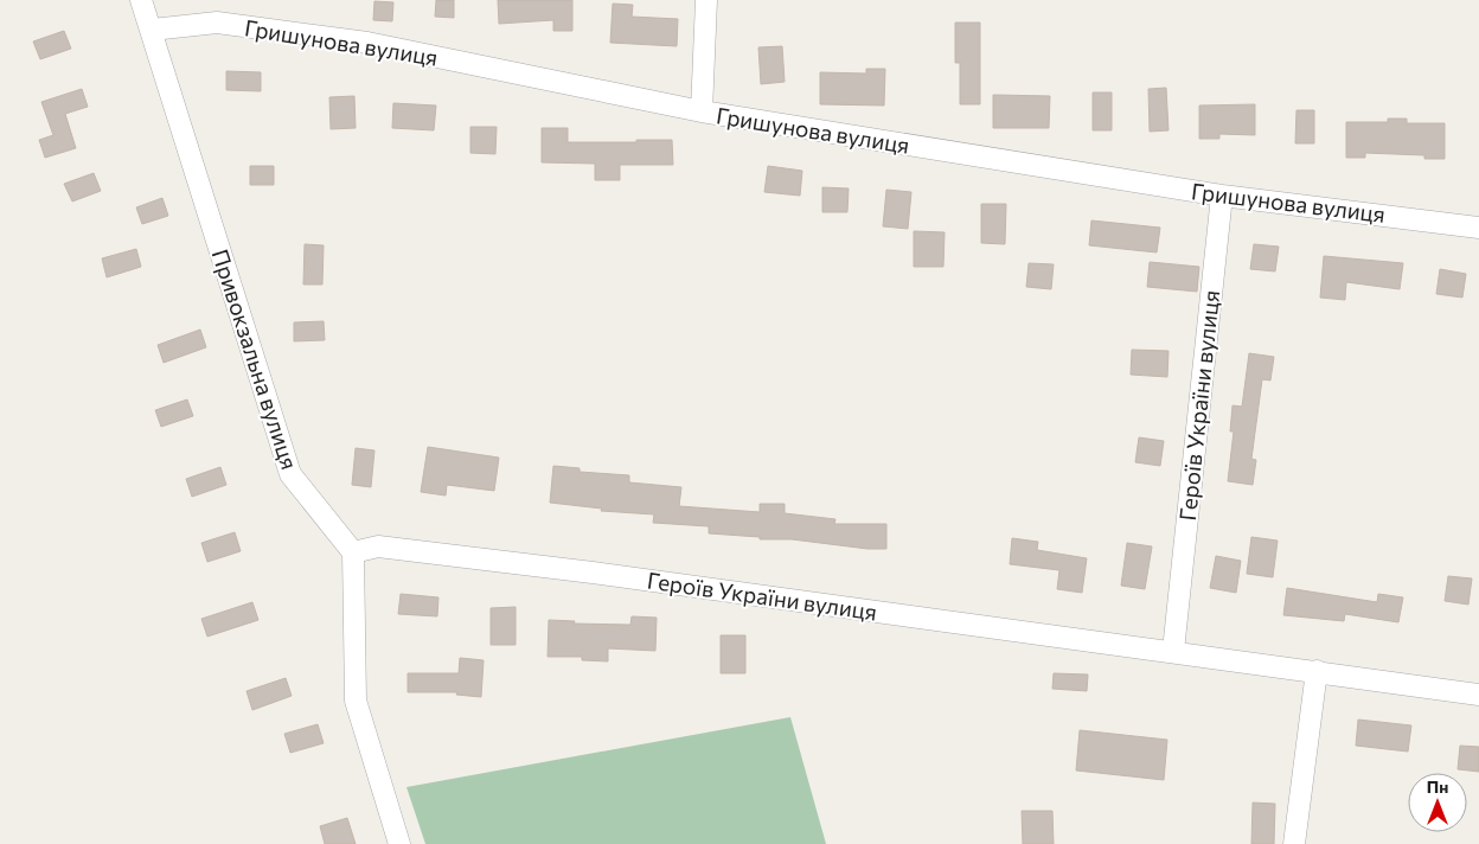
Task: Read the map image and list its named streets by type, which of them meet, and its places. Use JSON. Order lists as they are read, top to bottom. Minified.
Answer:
{"streets":{"street":["Гришунова вулиця","Привокзальна вулиця","Героїв України вулиця"]},"crossings":[["Гришунова вулиця","Привокзальна вулиця"],["Гришунова вулиця","Героїв України вулиця"],["Привокзальна вулиця","Героїв України вулиця"]],"north":"top"}
